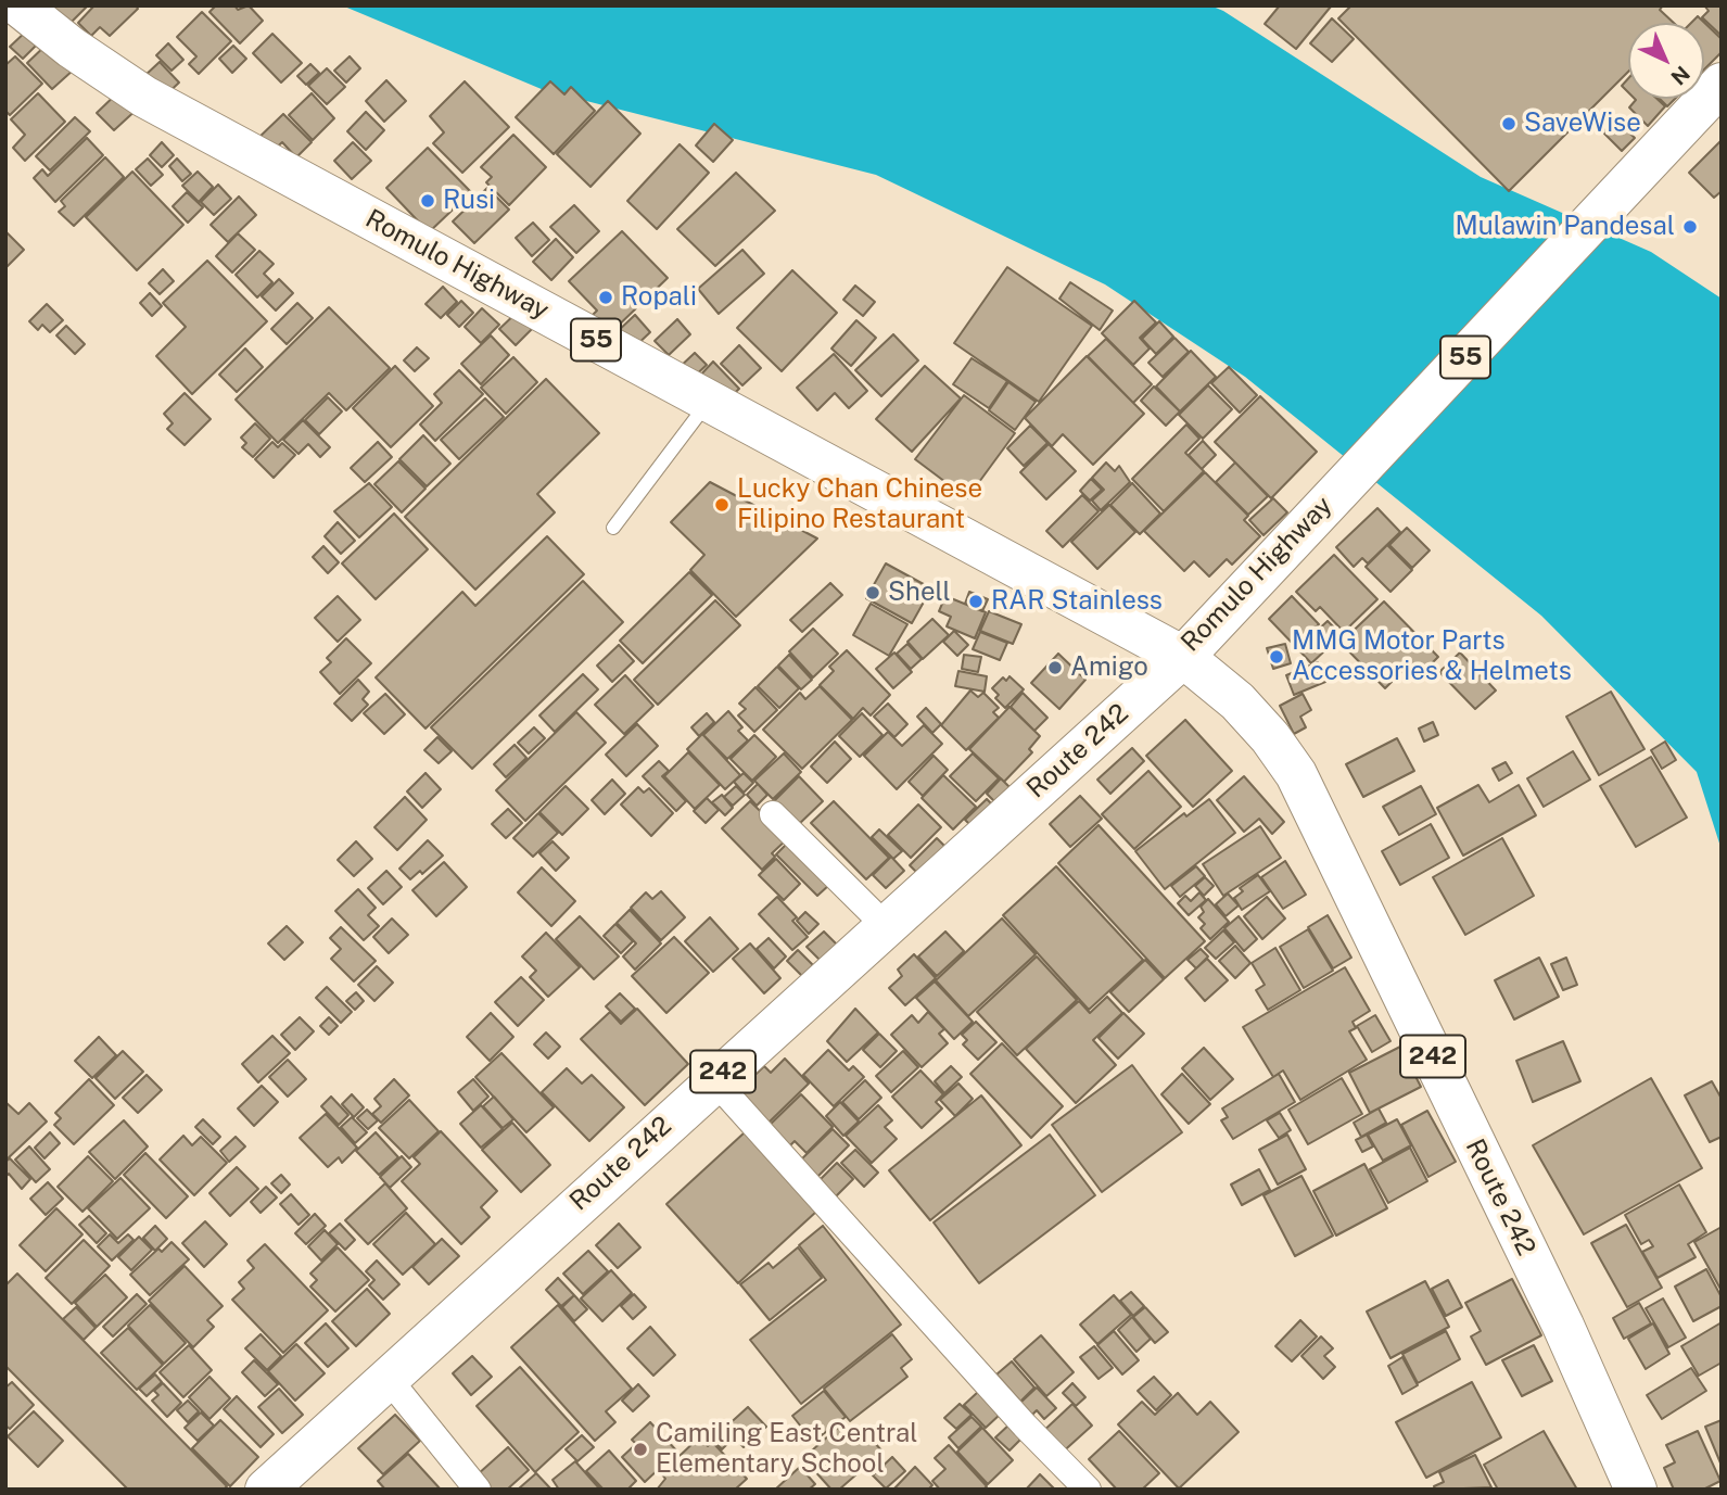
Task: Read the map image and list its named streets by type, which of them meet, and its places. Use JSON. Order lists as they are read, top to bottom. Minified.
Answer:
{"streets":{"main road":["Romulo Highway","55","Route 242","242"]},"crossings":[["Romulo Highway","Route 242"]],"places":["SaveWise","Rusi","Mulawin Pandesal","Ropali","Lucky Chan Chinese Filipino Restaurant","Shell","RAR Stainless","MMG Motor Parts Accessories & Helmets","Amigo","Camiling East Central Elementary School"],"north":"bottom right"}
